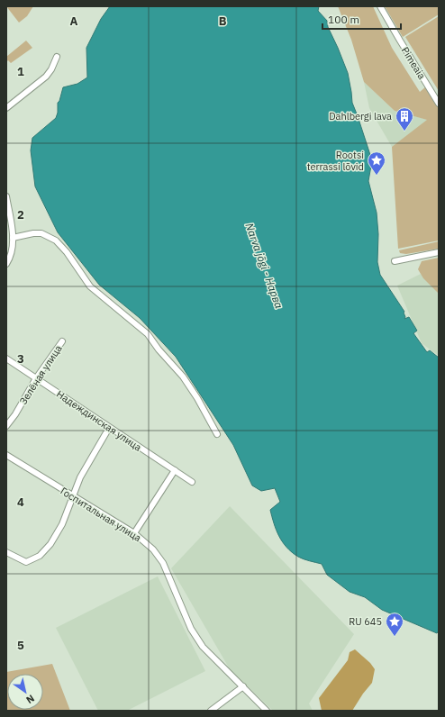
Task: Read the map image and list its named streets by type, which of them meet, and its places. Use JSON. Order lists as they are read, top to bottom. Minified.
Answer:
{"streets":{"street":["Pimeaia","Зелёная улица","Надеждинская улица","Госпитальная улица"]},"crossings":[["Зелёная улица","Надеждинская улица"]],"water":["Narva jõgi - Нарва"],"places":{"building":["Dahlbergi lava"],"place":["Rootsi terrassi lõvid","RU 645"]},"scale_bar":"100 m","north":"bottom right","grid":{"columns":["A","B"],"rows":["1","2","3","4","5"]}}
